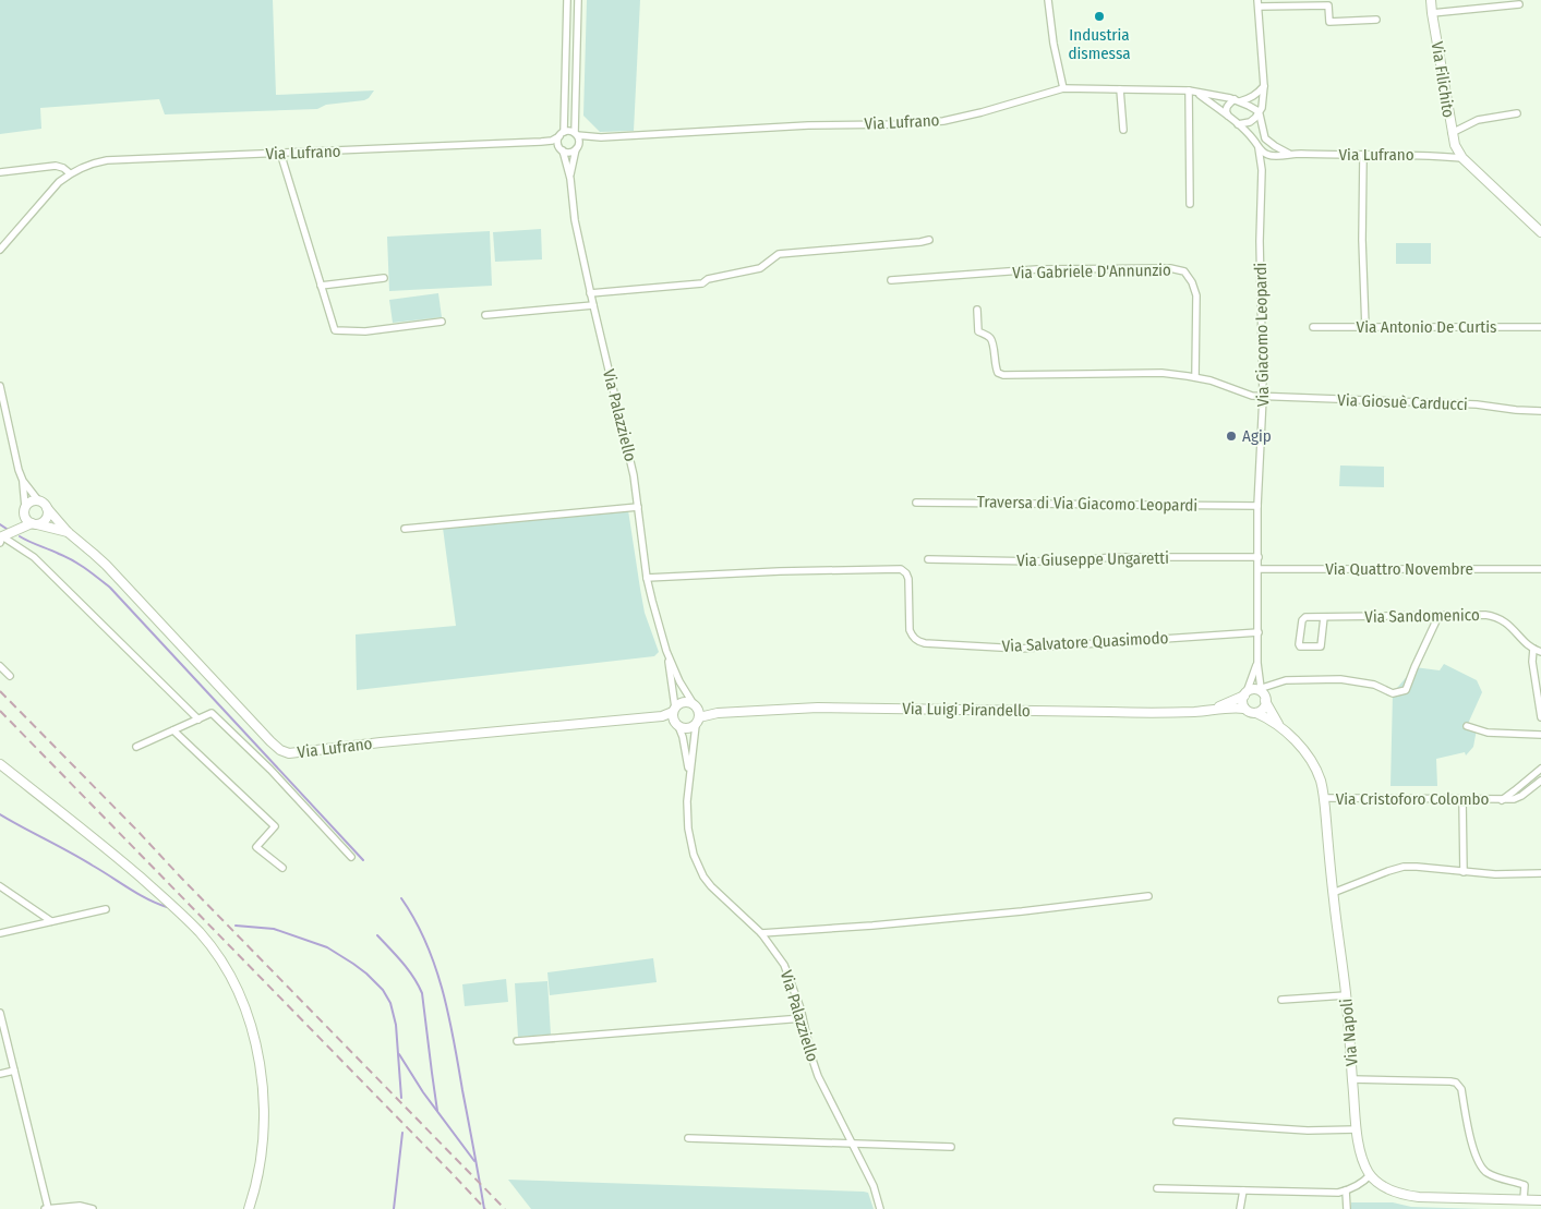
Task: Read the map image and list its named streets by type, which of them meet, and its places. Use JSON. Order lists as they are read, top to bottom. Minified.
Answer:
{"streets":{"street":["Via Filichito","Via Lufrano","Via Gabriele D'Annunzio","Via Antonio De Curtis","Via Giacomo Leopardi","Via Giosuè Carducci","Via Palazziello","Traversa di Via Giacomo Leopardi","Via Giuseppe Ungaretti","Via Quattro Novembre","Via Sandomenico","Via Salvatore Quasimodo","Via Luigi Pirandello","Via Cristoforo Colombo","Via Napoli"]},"crossings":[["Via Filichito","Via Lufrano"],["Via Lufrano","Via Giacomo Leopardi"],["Via Lufrano","Via Palazziello"],["Via Lufrano","Via Luigi Pirandello"],["Via Giacomo Leopardi","Via Giosuè Carducci"],["Via Giacomo Leopardi","Traversa di Via Giacomo Leopardi"],["Via Giacomo Leopardi","Via Giuseppe Ungaretti"],["Via Giacomo Leopardi","Via Quattro Novembre"],["Via Giacomo Leopardi","Via Salvatore Quasimodo"],["Via Giacomo Leopardi","Via Luigi Pirandello"],["Via Giacomo Leopardi","Via Napoli"],["Via Palazziello","Via Salvatore Quasimodo"],["Via Palazziello","Via Luigi Pirandello"],["Via Luigi Pirandello","Via Napoli"],["Via Cristoforo Colombo","Via Napoli"]],"places":["Industria dismessa","Agip"]}
